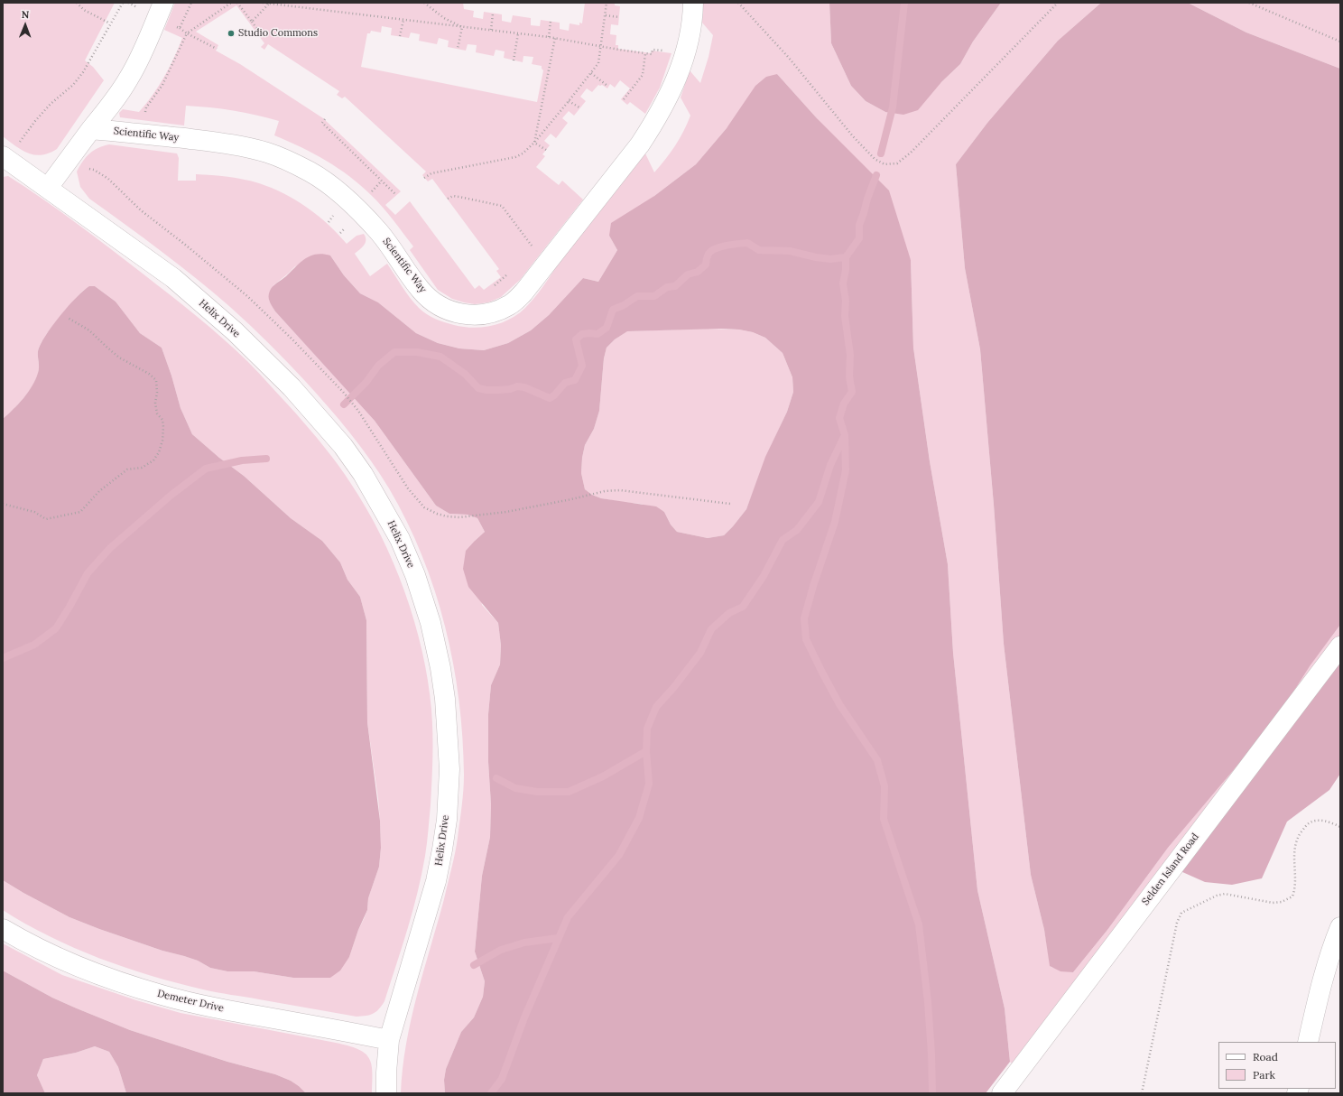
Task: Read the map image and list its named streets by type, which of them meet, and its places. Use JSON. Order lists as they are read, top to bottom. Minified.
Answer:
{"streets":{"street":["Scientific Way","Helix Drive","Selden Island Road","Demeter Drive"]},"crossings":[["Helix Drive","Demeter Drive"]],"places":["Studio Commons"],"legend":["Road","Park"],"north":"top"}
